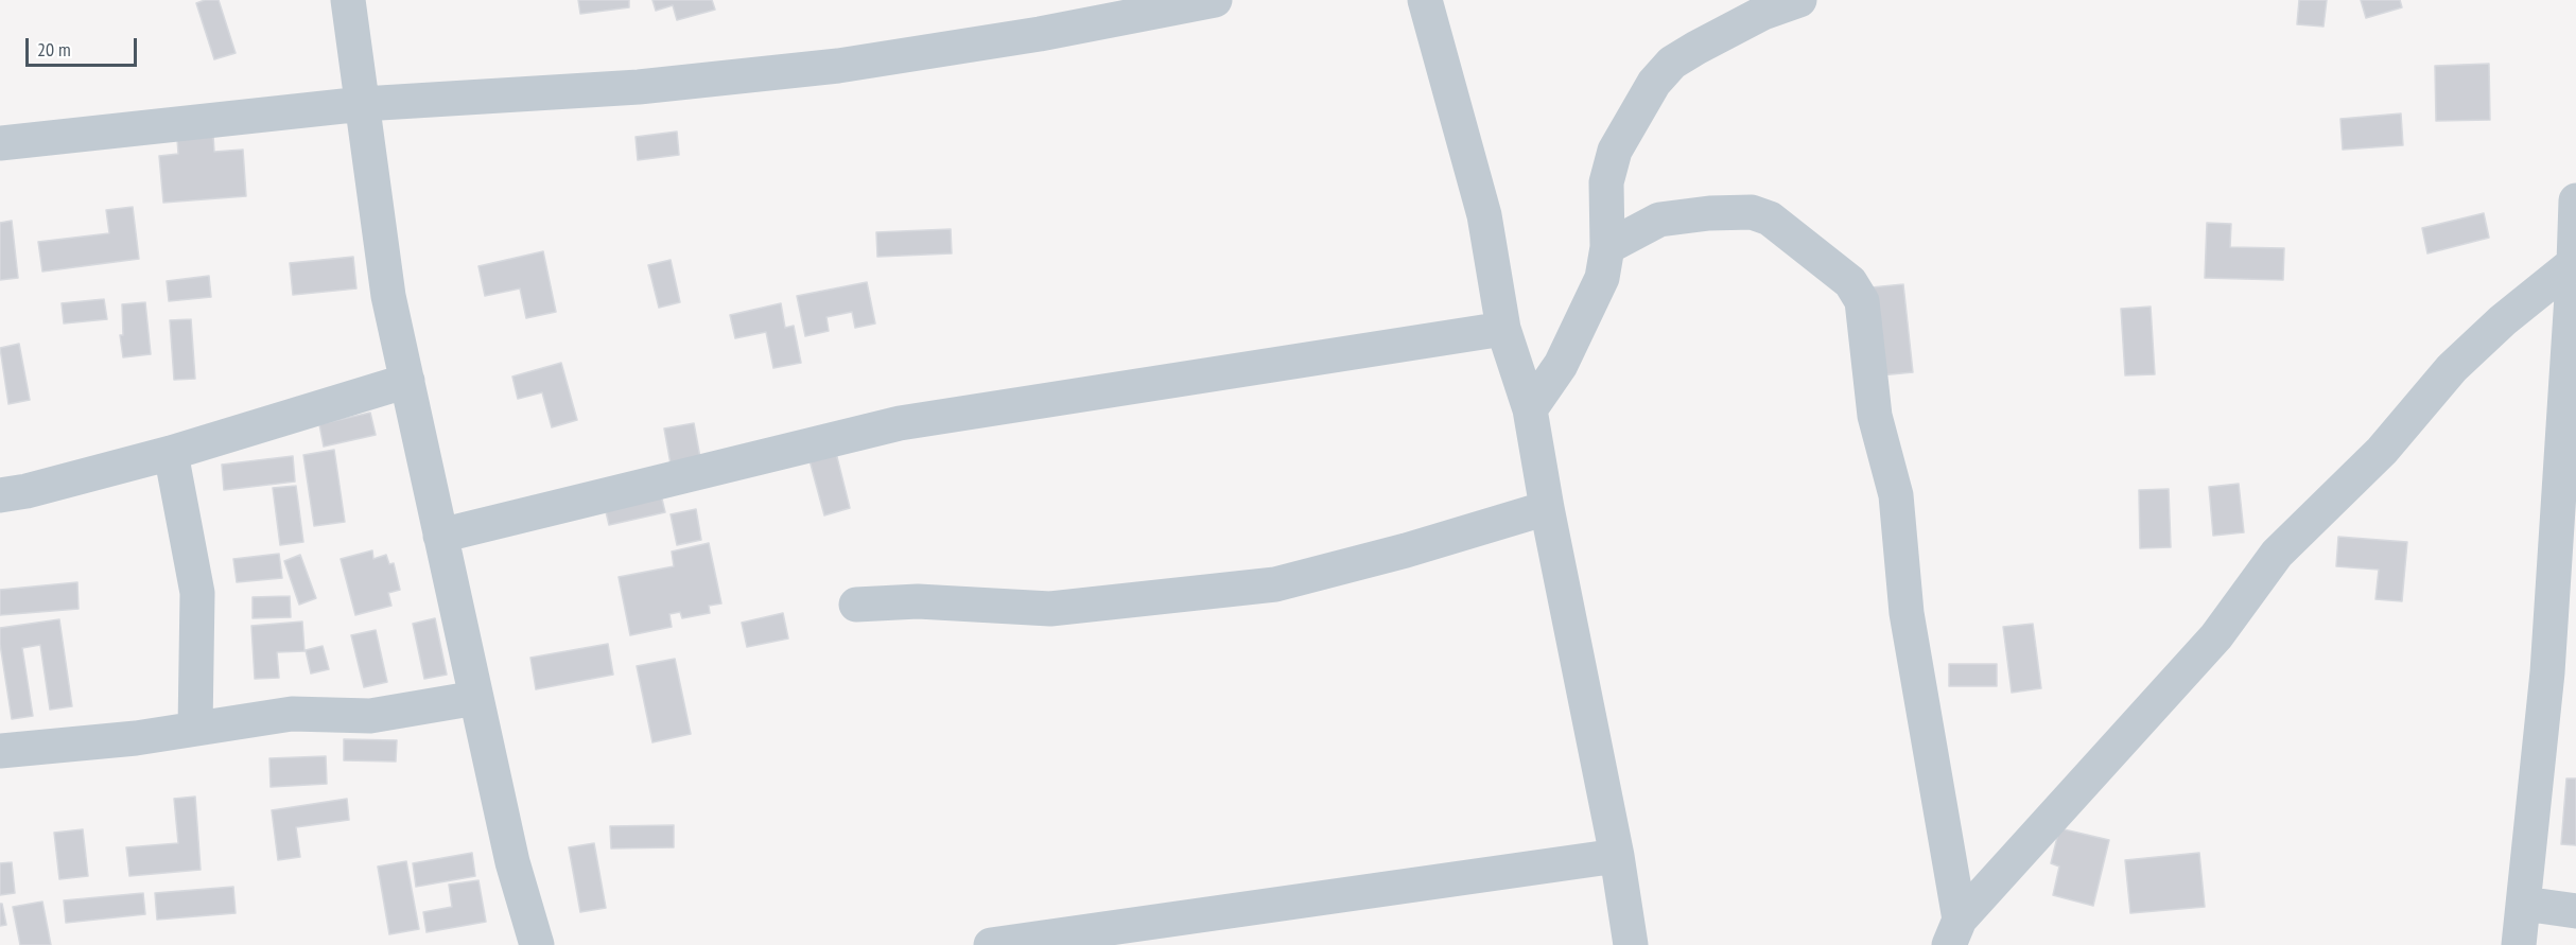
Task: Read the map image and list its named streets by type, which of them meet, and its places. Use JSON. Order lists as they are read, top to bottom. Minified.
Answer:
{"scale_bar":"20 m"}
